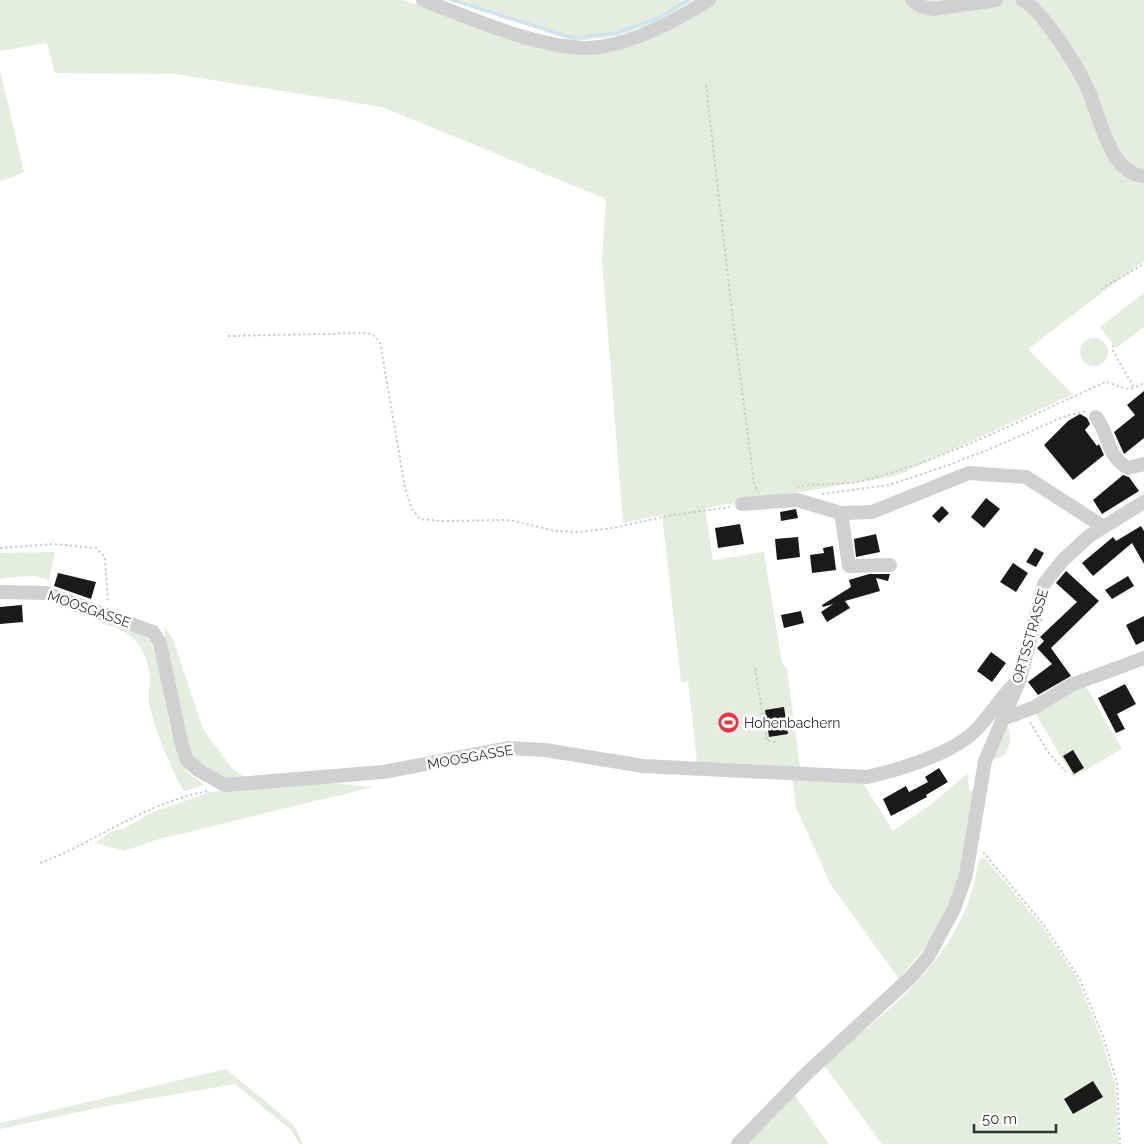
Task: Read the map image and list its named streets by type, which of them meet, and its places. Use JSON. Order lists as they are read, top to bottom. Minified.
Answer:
{"streets":{"street":["MOOSGASSE","ORTSSTRASSE"]},"crossings":[["MOOSGASSE","ORTSSTRASSE"]],"places":{"sports":["Hohenbachern"]},"scale_bar":"50 m"}
